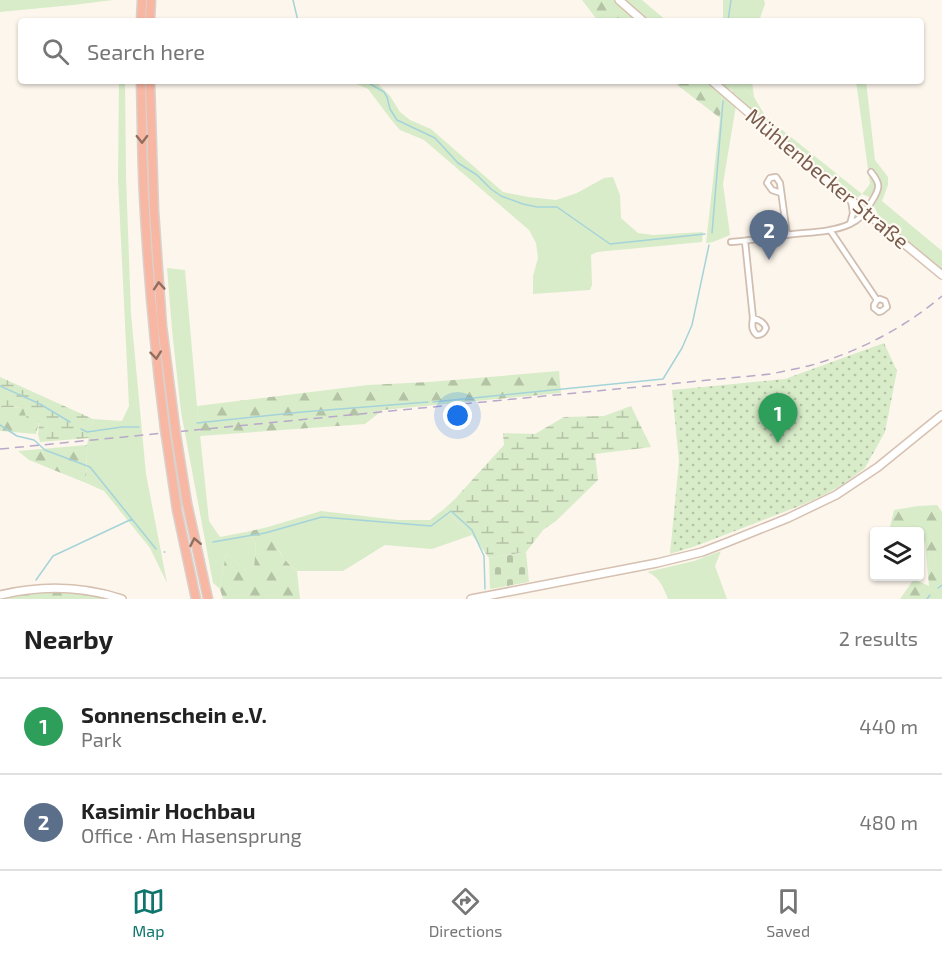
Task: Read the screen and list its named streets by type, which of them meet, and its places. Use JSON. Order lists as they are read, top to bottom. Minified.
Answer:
{"streets":{"main road":["Mühlenbecker Straße"]},"page":{"search":"Search here","pins":["2","1"],"heading":["Nearby","2 results"],"list":[{"mark":"1","name":"Sonnenschein e.V.","note":"Park","value":"440 m"},{"mark":"2","name":"Kasimir Hochbau","note":"Office · Am Hasensprung","value":"480 m"}],"nav":["Map","Directions","Saved"]}}
